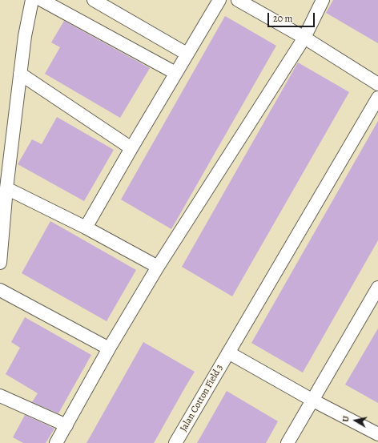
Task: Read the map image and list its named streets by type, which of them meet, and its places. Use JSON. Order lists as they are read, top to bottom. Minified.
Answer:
{"streets":{"street":["Jalan Cotton Field 3"]},"scale_bar":"20 m","north":"left"}
